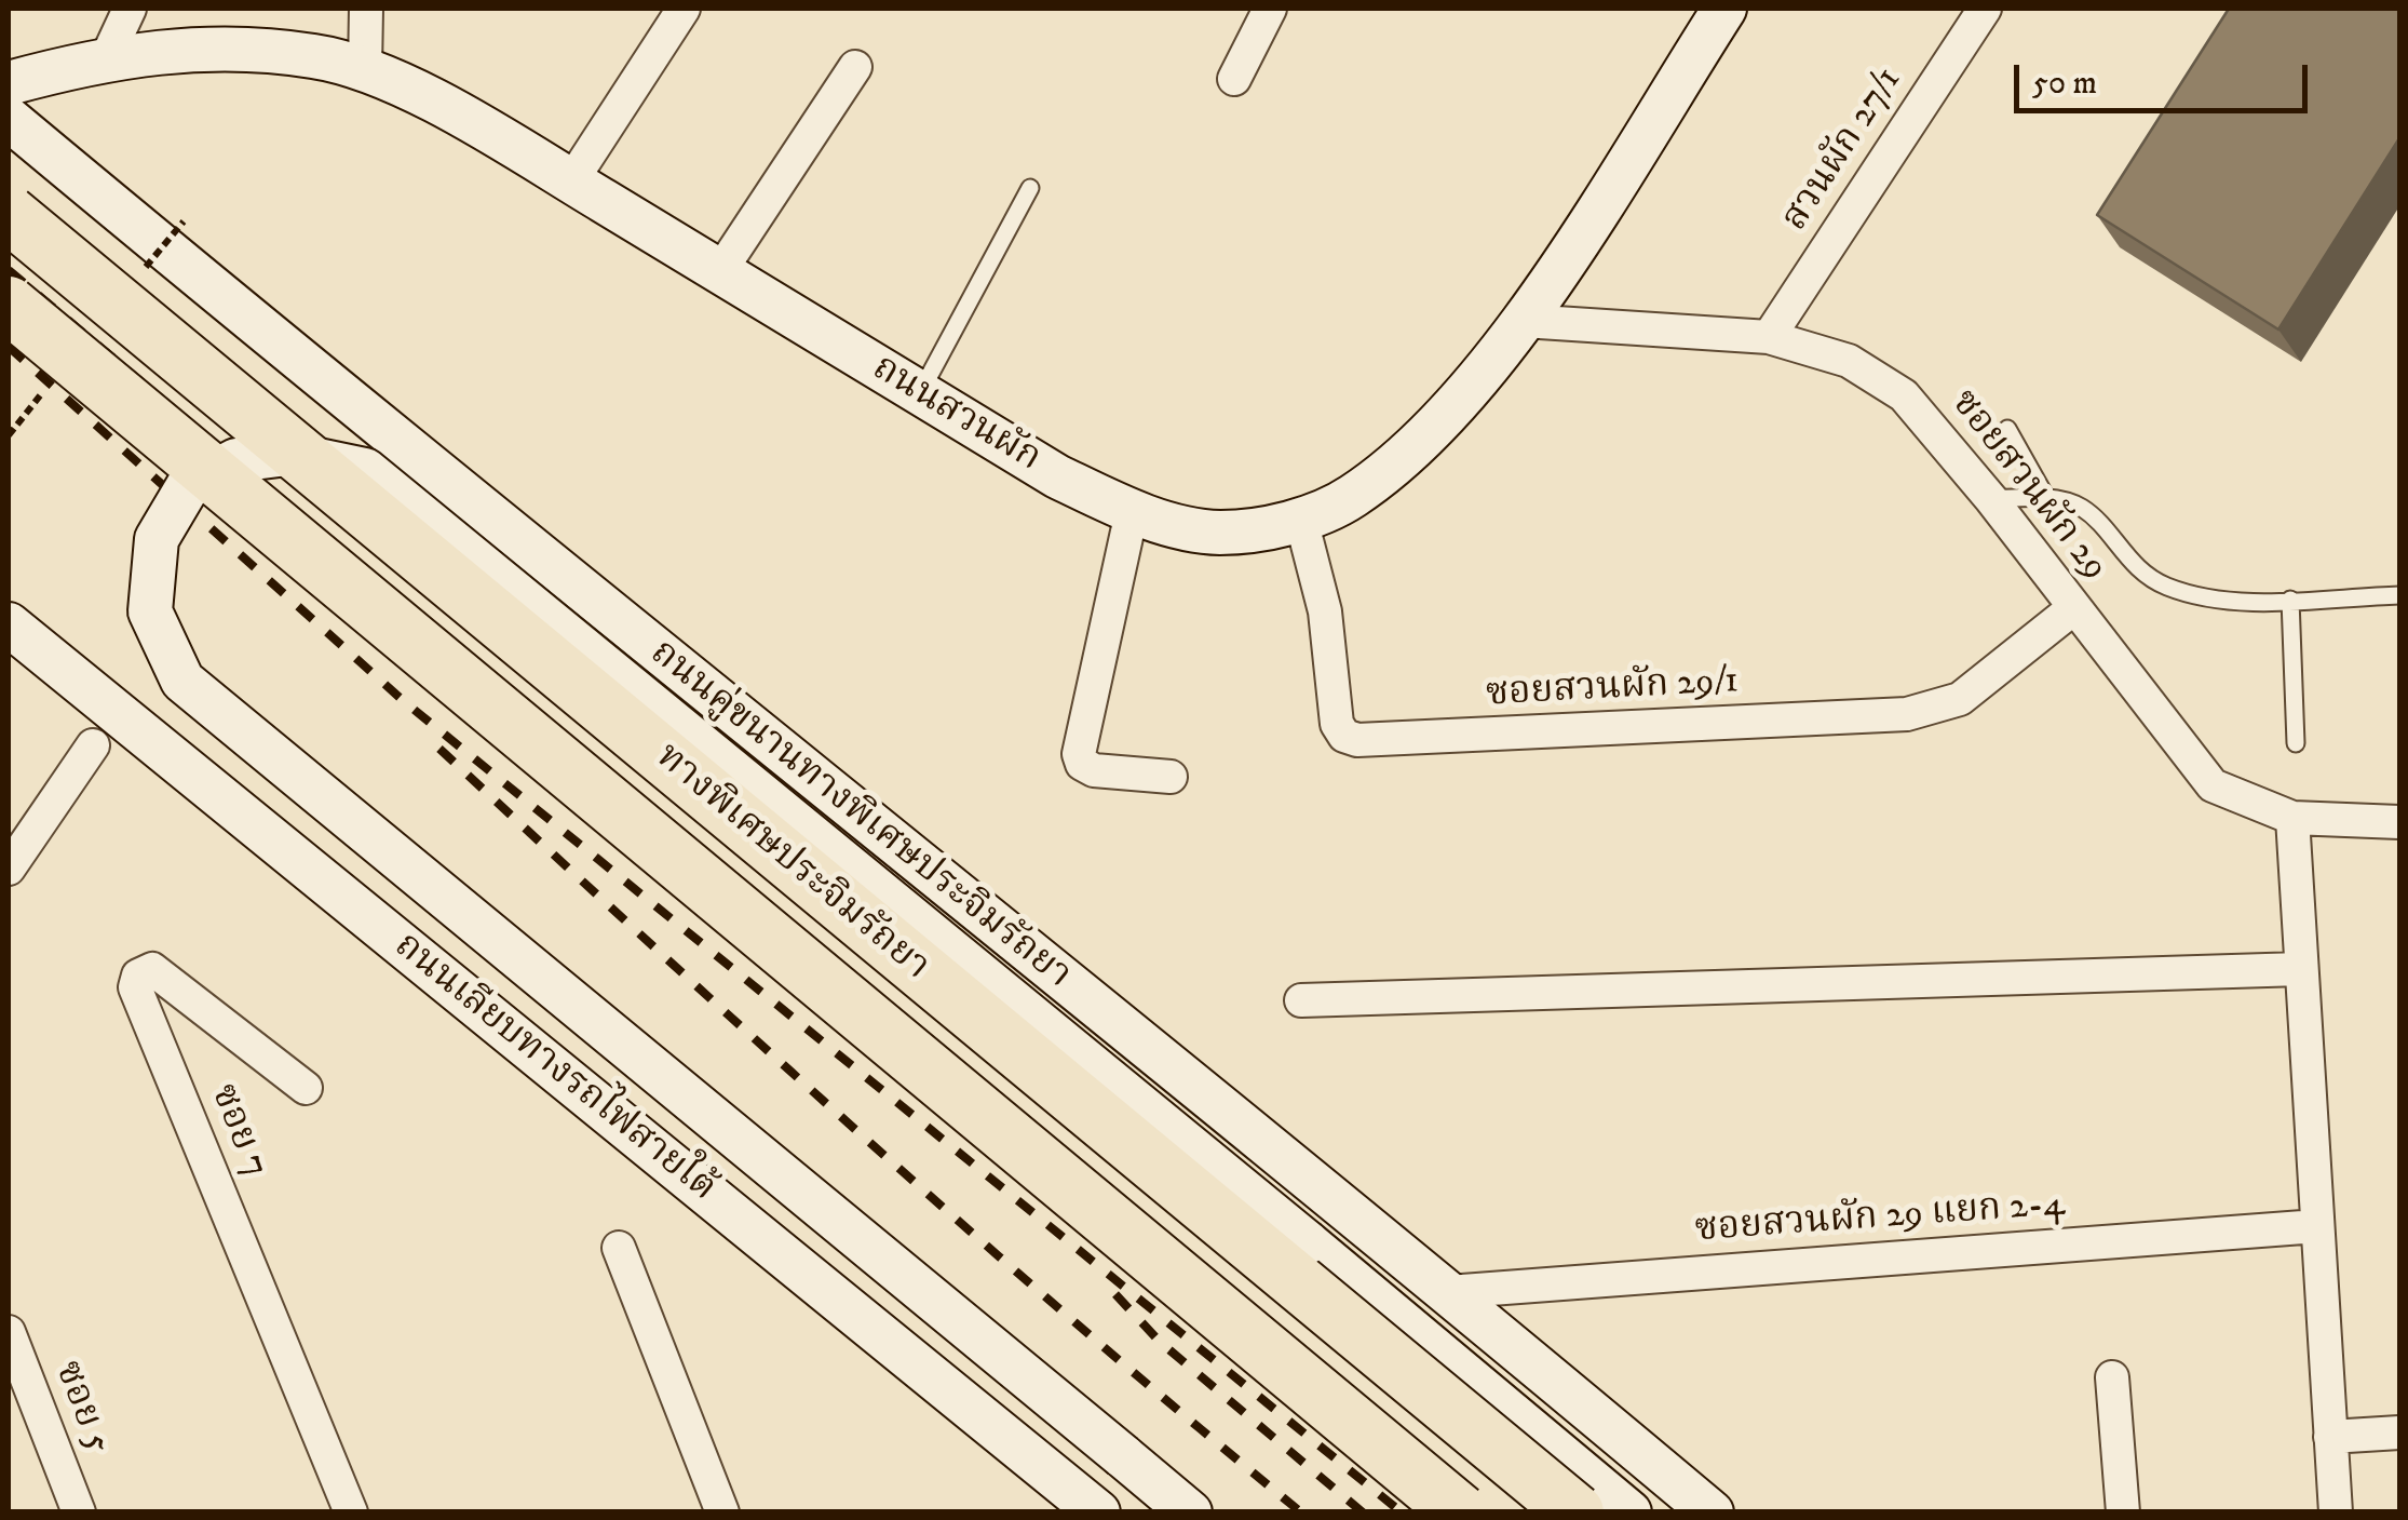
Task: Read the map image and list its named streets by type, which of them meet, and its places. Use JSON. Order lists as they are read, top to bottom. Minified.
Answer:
{"streets":{"highway":["ทางพิเศษประจิมรัถยา"],"main road":["ถนนสวนผัก","ถนนคู่ขนานทางพิเศษประจิมรัถยา","ถนนเลียบทางรถไฟสายใต้"],"street":["สวนผัก 27/1","ซอยสวนผัก 29","ซอยสวนผัก 29/1","ซอย 7","ซอยสวนผัก 29 แยก 2-4","ซอย 5"]},"crossings":[["สวนผัก 27/1","ซอยสวนผัก 29"],["ถนนสวนผัก","ซอยสวนผัก 29"],["ถนนสวนผัก","ซอยสวนผัก 29/1"],["ซอยสวนผัก 29","ซอยสวนผัก 29/1"],["ถนนคู่ขนานทางพิเศษประจิมรัถยา","ซอยสวนผัก 29 แยก 2-4"]],"scale_bar":"50 m"}
